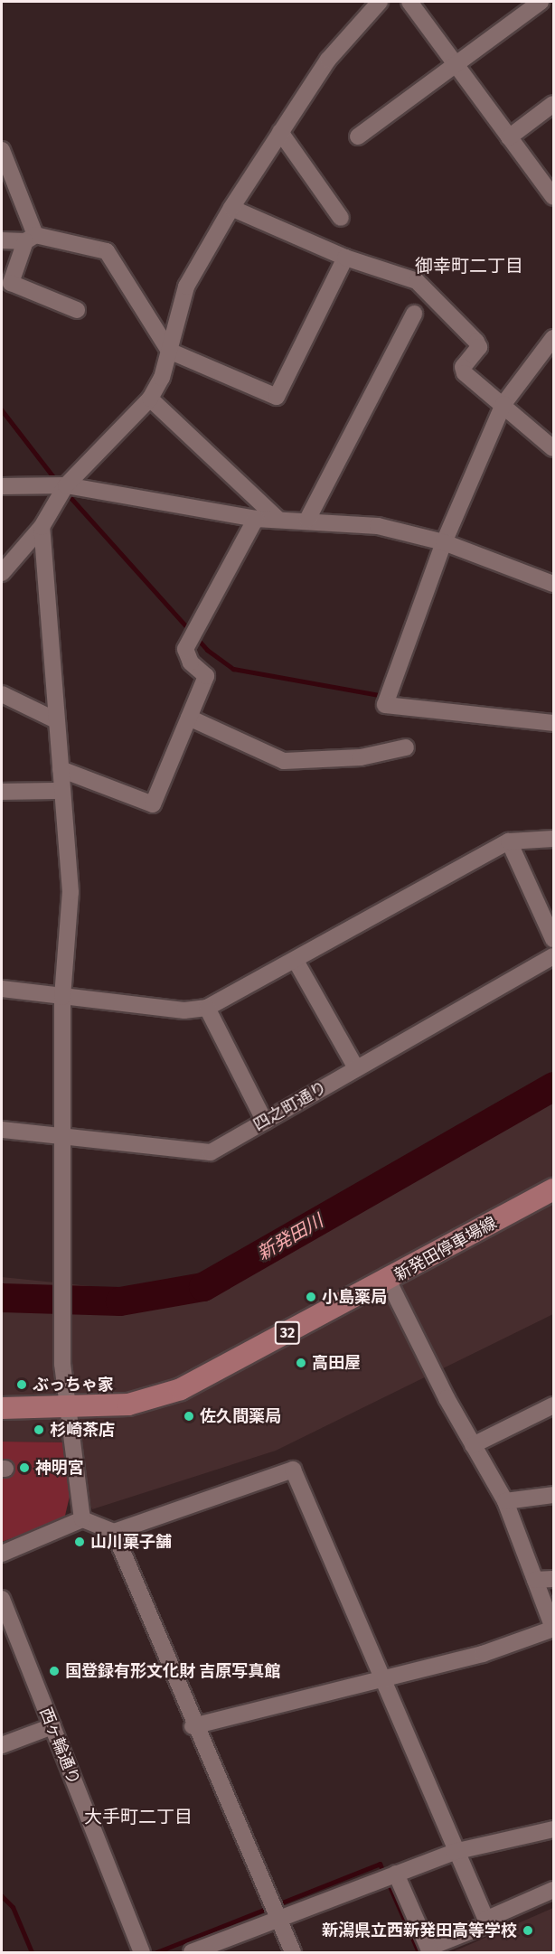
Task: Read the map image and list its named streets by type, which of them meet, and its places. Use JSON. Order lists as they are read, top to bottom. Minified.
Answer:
{"streets":{"main road":["新発田停車場線","32"],"street":["四之町通り","西ヶ輪通り"]},"districts":["御幸町二丁目","大手町二丁目"],"water":["新発田川"],"places":["小島薬局","高田屋","ぶっちゃ家","佐久間薬局","杉崎茶店","神明宮","山川菓子舗","国登録有形文化財 吉原写真館","新潟県立西新発田高等学校"]}
